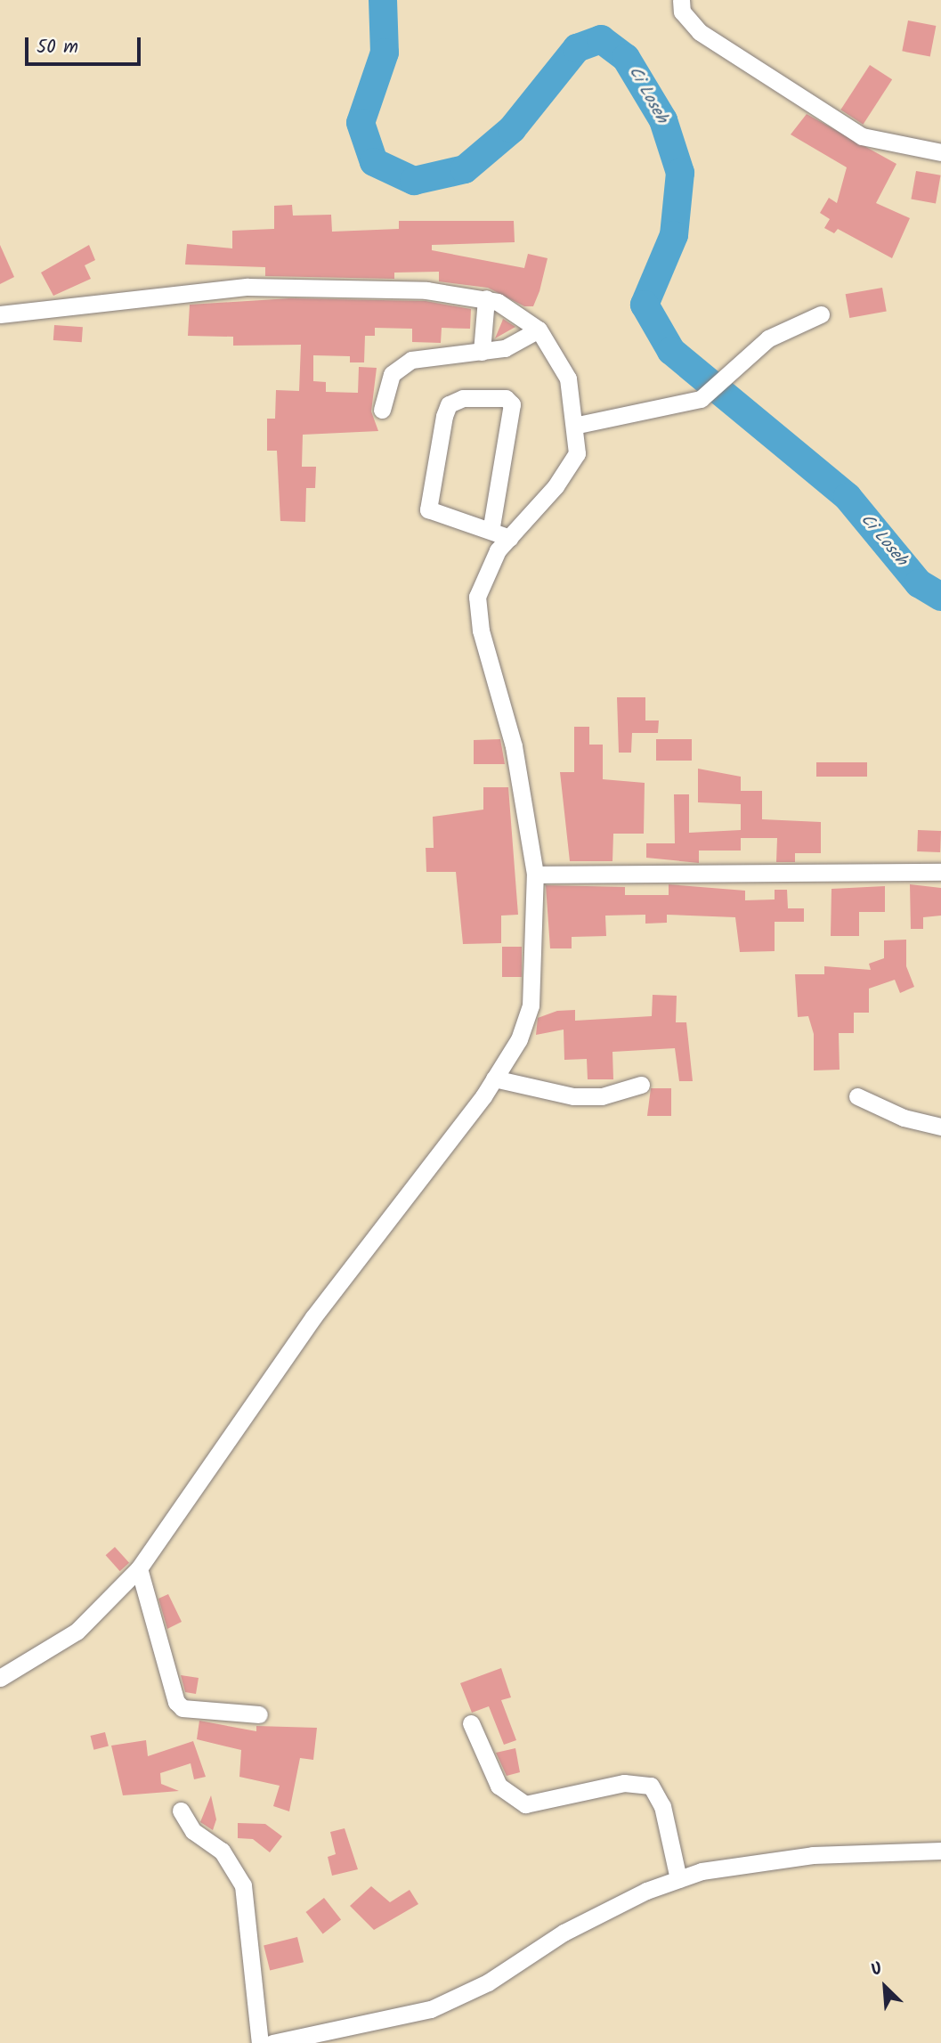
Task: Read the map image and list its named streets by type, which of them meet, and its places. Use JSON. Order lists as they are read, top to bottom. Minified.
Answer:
{"water":["Ci Loseh"],"scale_bar":"50 m","north":"top left"}
